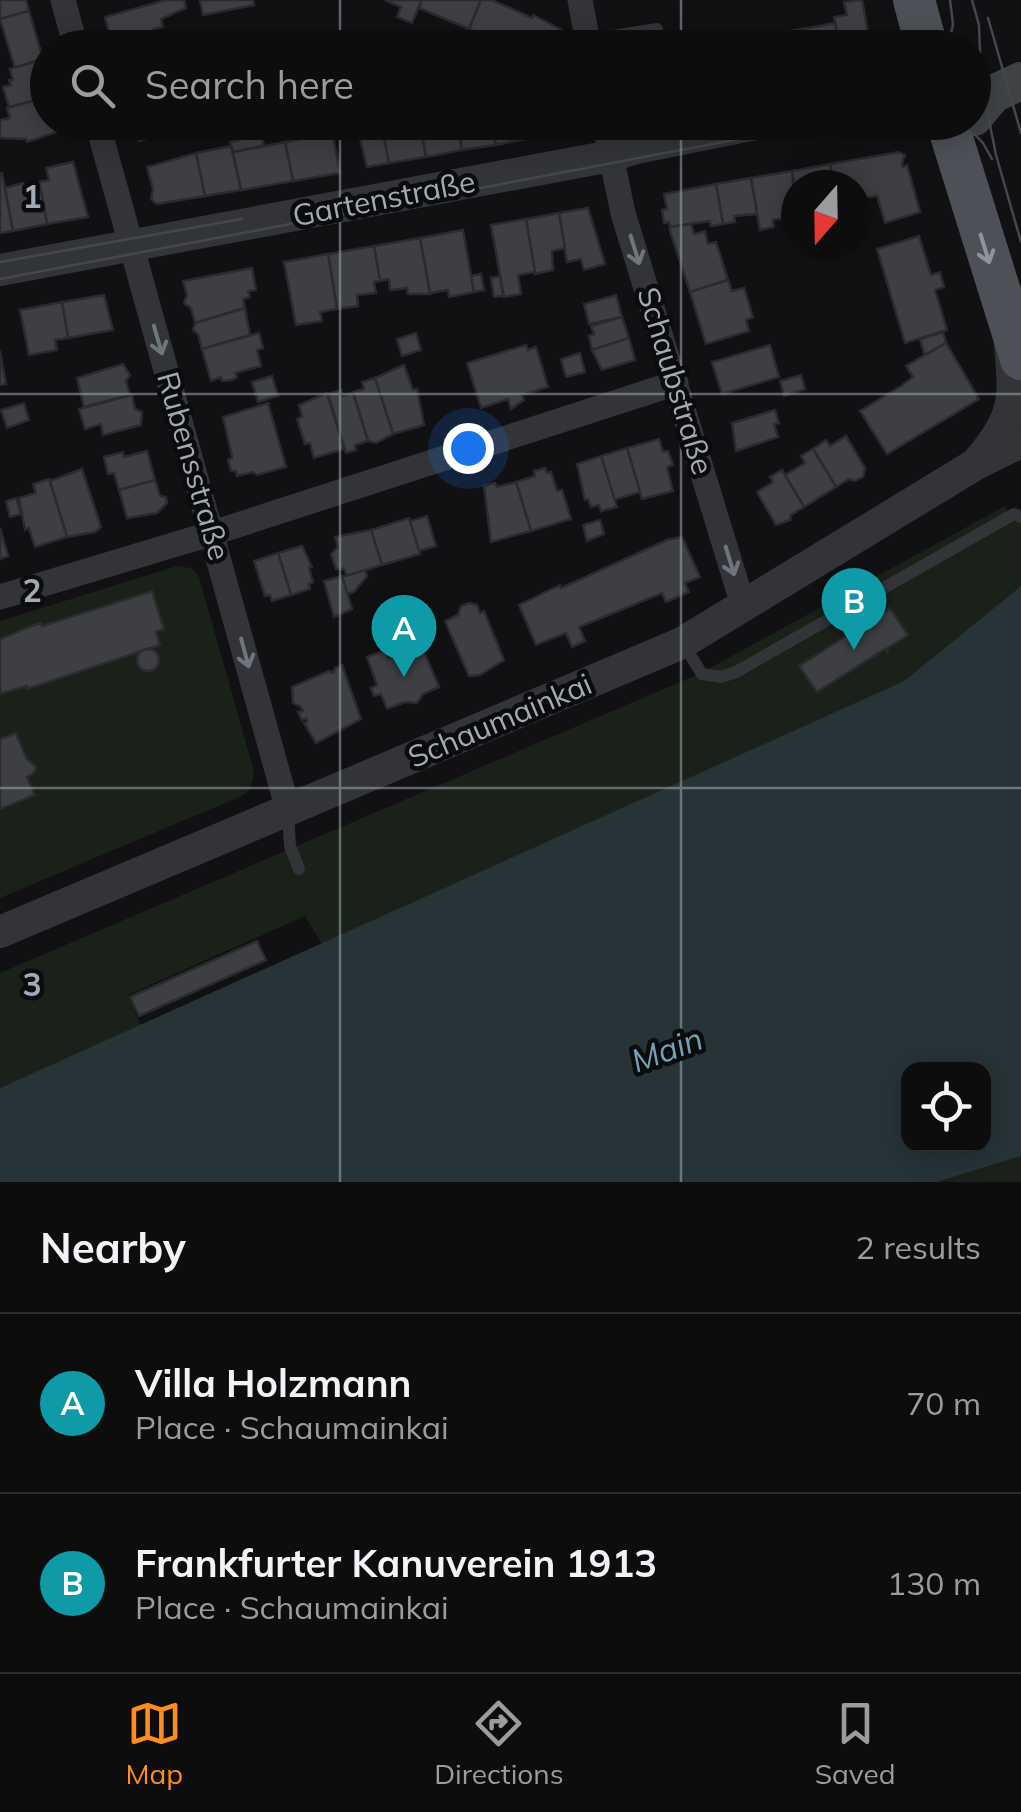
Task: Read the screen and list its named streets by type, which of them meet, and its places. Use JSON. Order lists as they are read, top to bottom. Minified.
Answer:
{"streets":{"street":["Gartenstraße","Schaubstraße","Rubensstraße","Schaumainkai"]},"crossings":[["Gartenstraße","Schaubstraße"],["Gartenstraße","Rubensstraße"],["Schaubstraße","Schaumainkai"],["Rubensstraße","Schaumainkai"]],"one_way":["Schaubstraße","Rubensstraße"],"water":["Main"],"north":"bottom","page":{"search":"Search here","pins":["B","A"],"heading":["Nearby","2 results"],"list":[{"mark":"A","name":"Villa Holzmann","note":"Place · Schaumainkai","value":"70 m"},{"mark":"B","name":"Frankfurter Kanuverein 1913","note":"Place · Schaumainkai","value":"130 m"}],"nav":["Map","Directions","Saved"]},"grid":{"rows":["1","2","3"]}}
